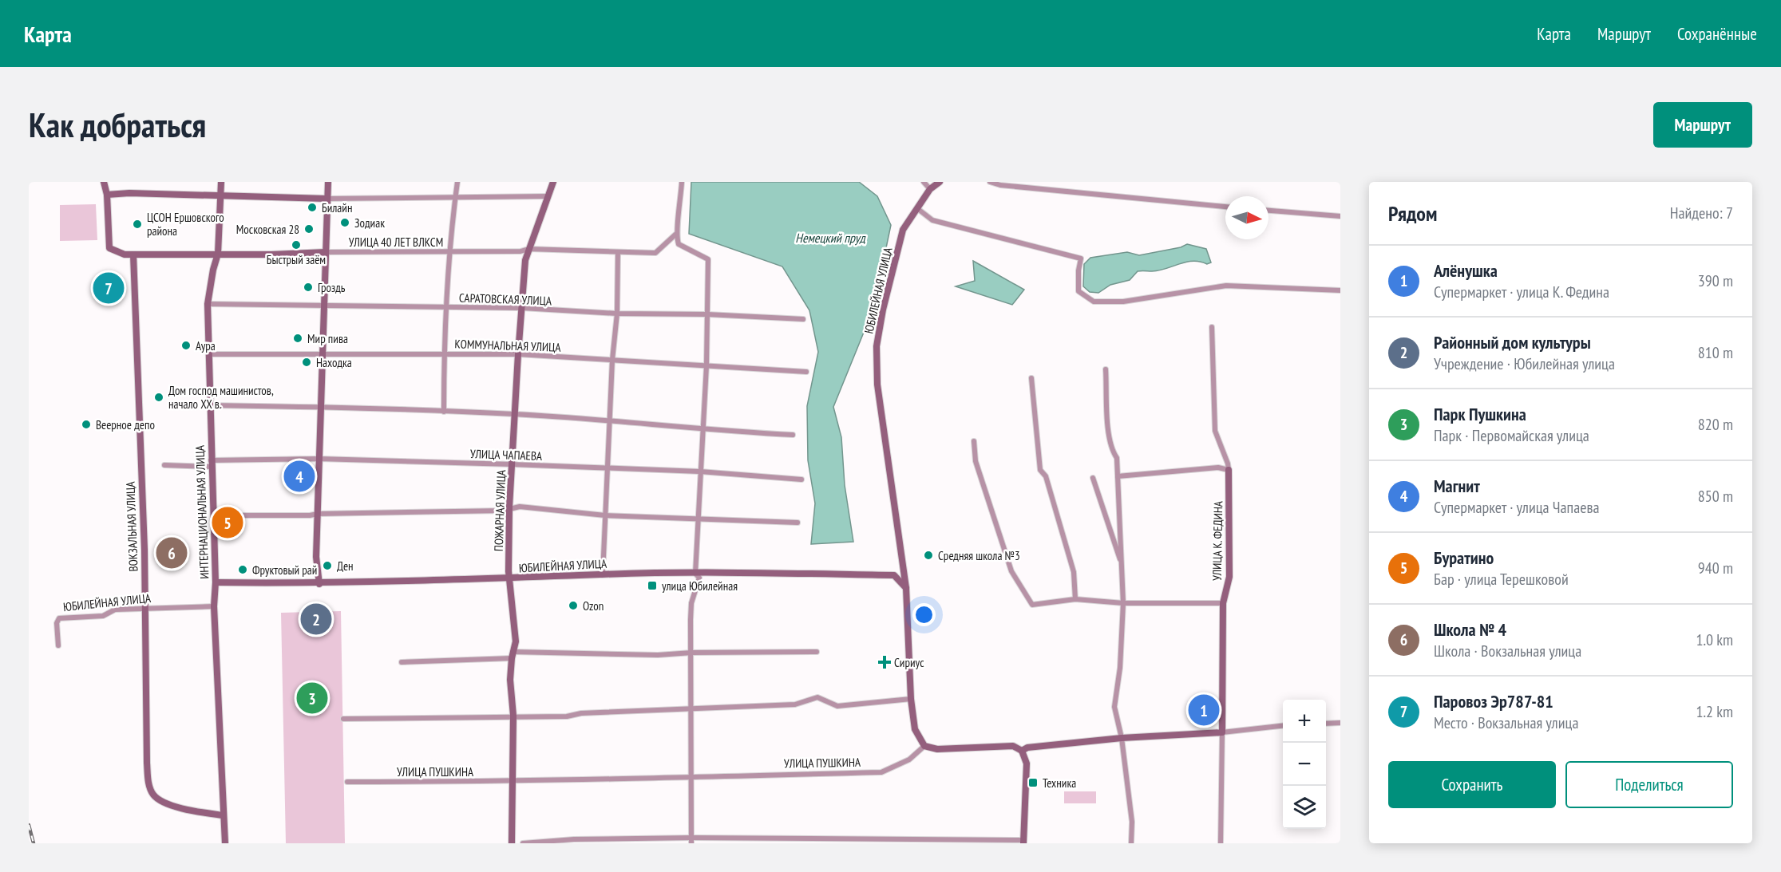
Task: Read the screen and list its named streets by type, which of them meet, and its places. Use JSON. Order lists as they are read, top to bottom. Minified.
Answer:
{"streets":{"street":["УЛИЦА 40 ЛЕТ ВЛКСМ","ЮБИЛЕЙНАЯ УЛИЦА","САРАТОВСКАЯ УЛИЦА","КОММУНАЛЬНАЯ УЛИЦА","УЛИЦА ЧАПАЕВА","ПОЖАРНАЯ УЛИЦА","ИНТЕРНАЦИОНАЛЬНАЯ УЛИЦА","ВОКЗАЛЬНАЯ УЛИЦА","УЛИЦА К. ФЕДИНА","УЛИЦА ПУШКИНА"]},"crossings":[["УЛИЦА 40 ЛЕТ ВЛКСМ","ПОЖАРНАЯ УЛИЦА"],["УЛИЦА 40 ЛЕТ ВЛКСМ","ИНТЕРНАЦИОНАЛЬНАЯ УЛИЦА"],["УЛИЦА 40 ЛЕТ ВЛКСМ","ВОКЗАЛЬНАЯ УЛИЦА"],["ЮБИЛЕЙНАЯ УЛИЦА","ПОЖАРНАЯ УЛИЦА"],["ЮБИЛЕЙНАЯ УЛИЦА","ИНТЕРНАЦИОНАЛЬНАЯ УЛИЦА"],["ЮБИЛЕЙНАЯ УЛИЦА","ВОКЗАЛЬНАЯ УЛИЦА"],["ЮБИЛЕЙНАЯ УЛИЦА","УЛИЦА ПУШКИНА"],["САРАТОВСКАЯ УЛИЦА","ПОЖАРНАЯ УЛИЦА"],["САРАТОВСКАЯ УЛИЦА","ИНТЕРНАЦИОНАЛЬНАЯ УЛИЦА"],["КОММУНАЛЬНАЯ УЛИЦА","ПОЖАРНАЯ УЛИЦА"],["КОММУНАЛЬНАЯ УЛИЦА","ИНТЕРНАЦИОНАЛЬНАЯ УЛИЦА"],["УЛИЦА ЧАПАЕВА","ПОЖАРНАЯ УЛИЦА"],["УЛИЦА ЧАПАЕВА","ИНТЕРНАЦИОНАЛЬНАЯ УЛИЦА"],["ПОЖАРНАЯ УЛИЦА","УЛИЦА ПУШКИНА"],["ИНТЕРНАЦИОНАЛЬНАЯ УЛИЦА","ВОКЗАЛЬНАЯ УЛИЦА"]],"water":["Немецкий пруд"],"places":{"other":["Билайн","Зодиак","ЦСОН Ершовского района","Московская 28","Быстрый заём","Гроздь","Мир пива","Аура","Находка","Дом господ машинистов, начало XX в.","Веерное депо","Средняя школа №3","Ден","Фруктовый рай","Ozon"],"transit":["улица Юбилейная","Техника"],"health":["Сириус"]},"north":"right","page":{"header":"Карта","nav":["Карта","Маршрут","Сохранённые"],"buttons":["Маршрут",["Сохранить","Поделиться"]],"title":"Как добраться","heading":["Рядом","Найдено: 7"],"list":[{"mark":"1","name":"Алёнушка","note":"Супермаркет · улица К. Федина","value":"390 m"},{"mark":"2","name":"Районный дом культуры","note":"Учреждение · Юбилейная улица","value":"810 m"},{"mark":"3","name":"Парк Пушкина","note":"Парк · Первомайская улица","value":"820 m"},{"mark":"4","name":"Магнит","note":"Супермаркет · улица Чапаева","value":"850 m"},{"mark":"5","name":"Буратино","note":"Бар · улица Терешковой","value":"940 m"},{"mark":"6","name":"Школа № 4","note":"Школа · Вокзальная улица","value":"1.0 km"},{"mark":"7","name":"Паровоз Эр787-81","note":"Место · Вокзальная улица","value":"1.2 km"}],"pins":["7","4","5","6","2","3","1"],"map_buttons":["+","−"]}}
